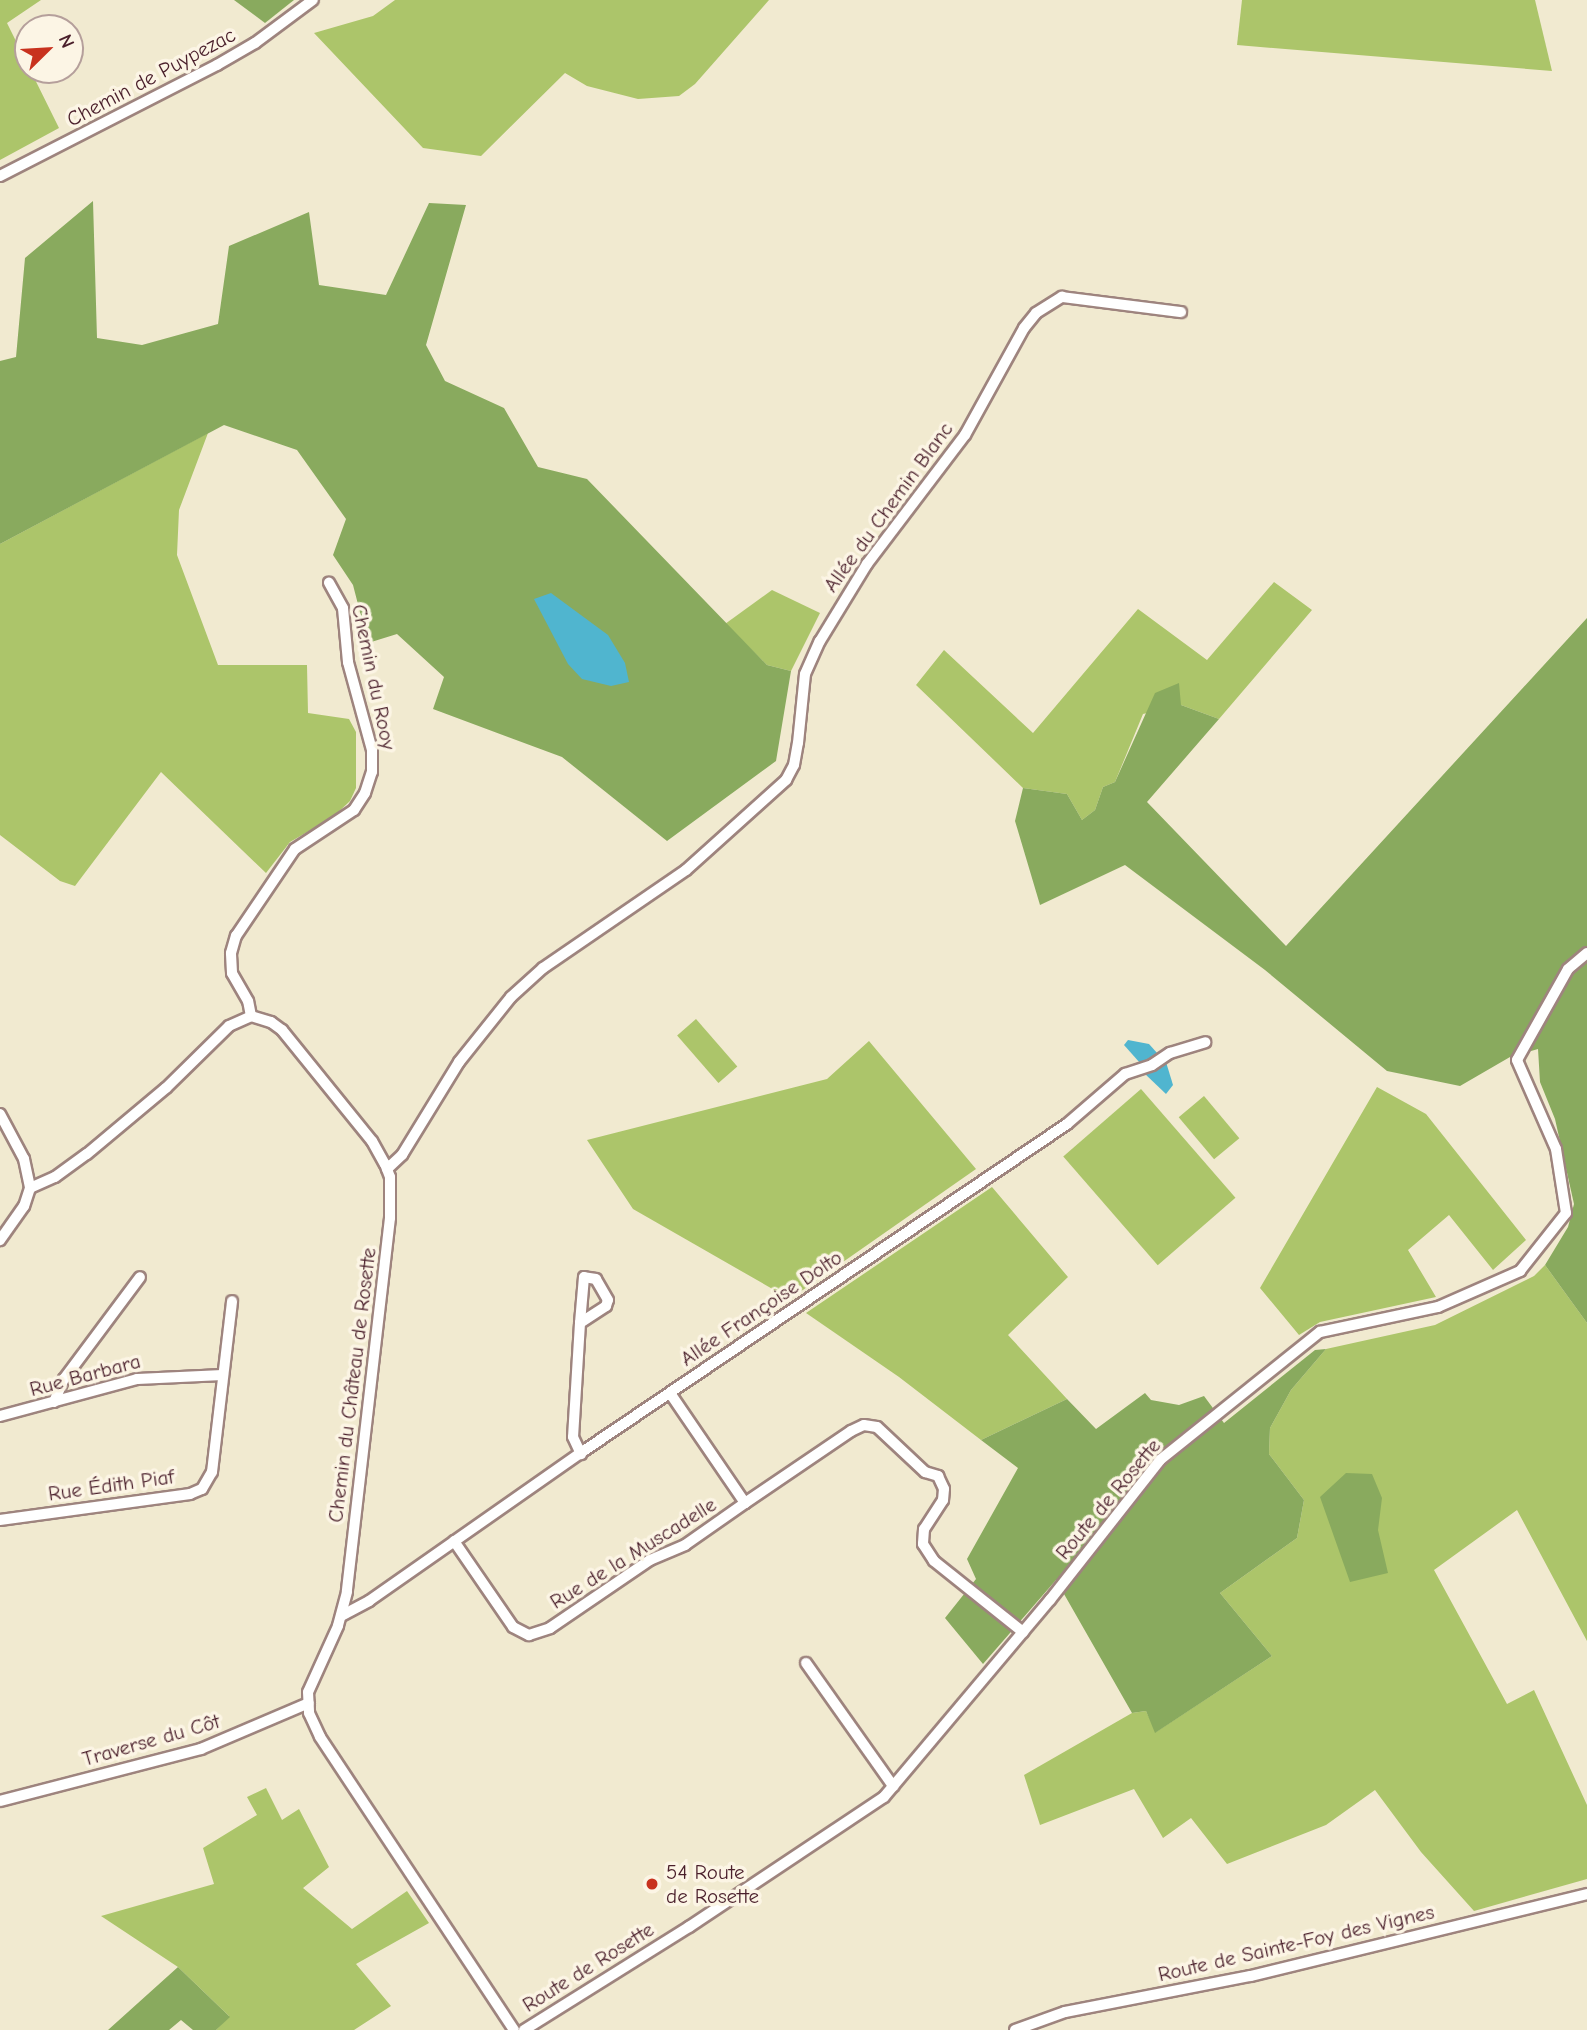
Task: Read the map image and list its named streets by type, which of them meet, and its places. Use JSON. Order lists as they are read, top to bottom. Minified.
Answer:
{"streets":{"street":["Chemin de Puypezac","Allée du Chemin Blanc","Chemin du Rooy","Allée Françoise Dolto","Rue Barbara","Chemin du Château de Rosette","Rue Édith Piaf","Route de Rosette","Rue de la Muscadelle","Traverse du Côt","Route de Sainte-Foy des Vignes"]},"crossings":[["Allée du Chemin Blanc","Chemin du Château de Rosette"],["Chemin du Rooy","Chemin du Château de Rosette"],["Allée Françoise Dolto","Chemin du Château de Rosette"],["Allée Françoise Dolto","Rue de la Muscadelle"],["Rue Barbara","Rue Édith Piaf"],["Chemin du Château de Rosette","Traverse du Côt"]],"places":["54 Route de Rosette"],"north":"top right"}
